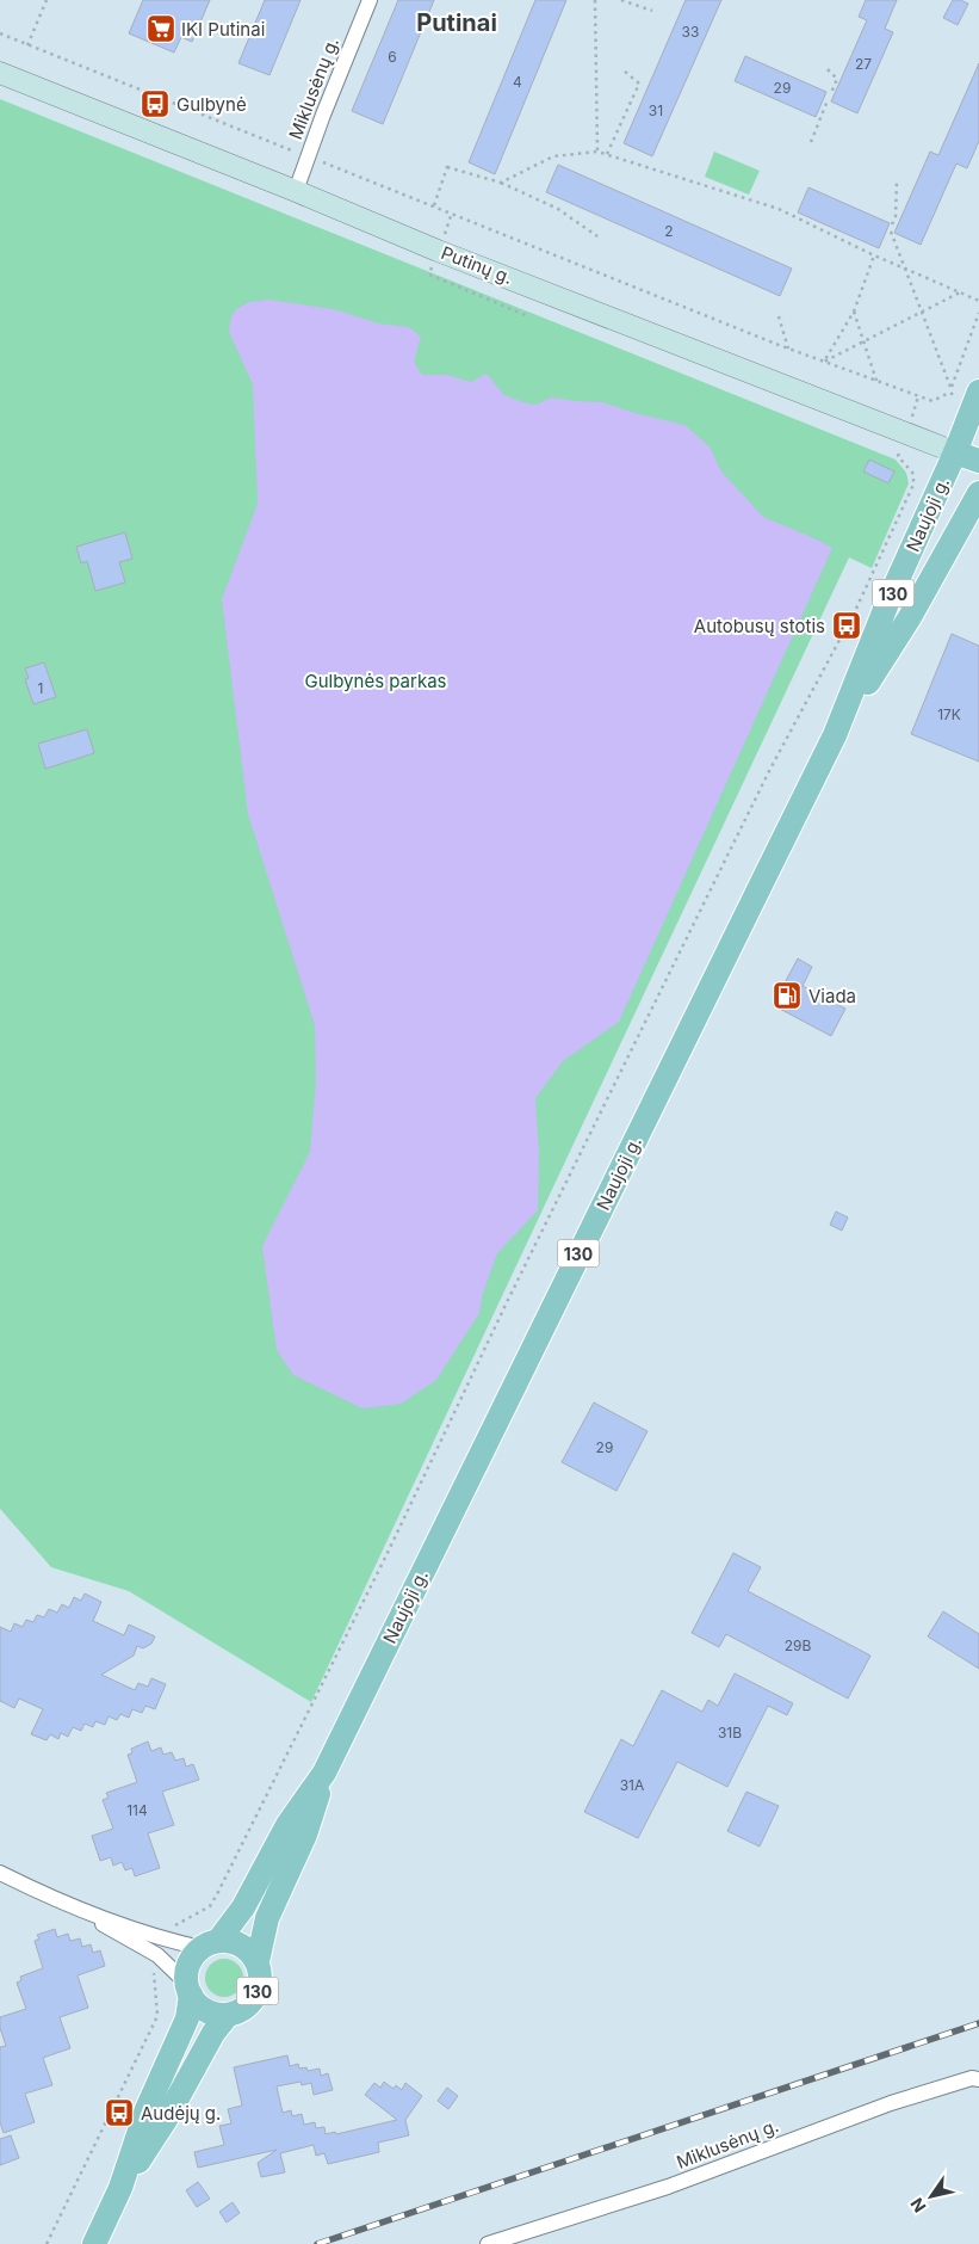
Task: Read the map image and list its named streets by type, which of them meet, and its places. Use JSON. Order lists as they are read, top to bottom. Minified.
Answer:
{"streets":{"main road":["Putinų g.","Naujoji g.","130"],"street":["Miklusėnų g."]},"crossings":[["Miklusėnų g.","Putinų g."],["Putinų g.","Naujoji g."],["Naujoji g.","130"]],"districts":["Putinai"],"parks":["Gulbynės parkas"],"places":{"supermarket":["IKI Putinai"],"bus stop":["Gulbynė","Autobusų stotis","Audėjų g."],"fuel station":["Viada"]},"house_numbers":["33","6","27","4","29","31","2","1","17K","29","29B","31B","31A","114"],"north":"bottom left"}
